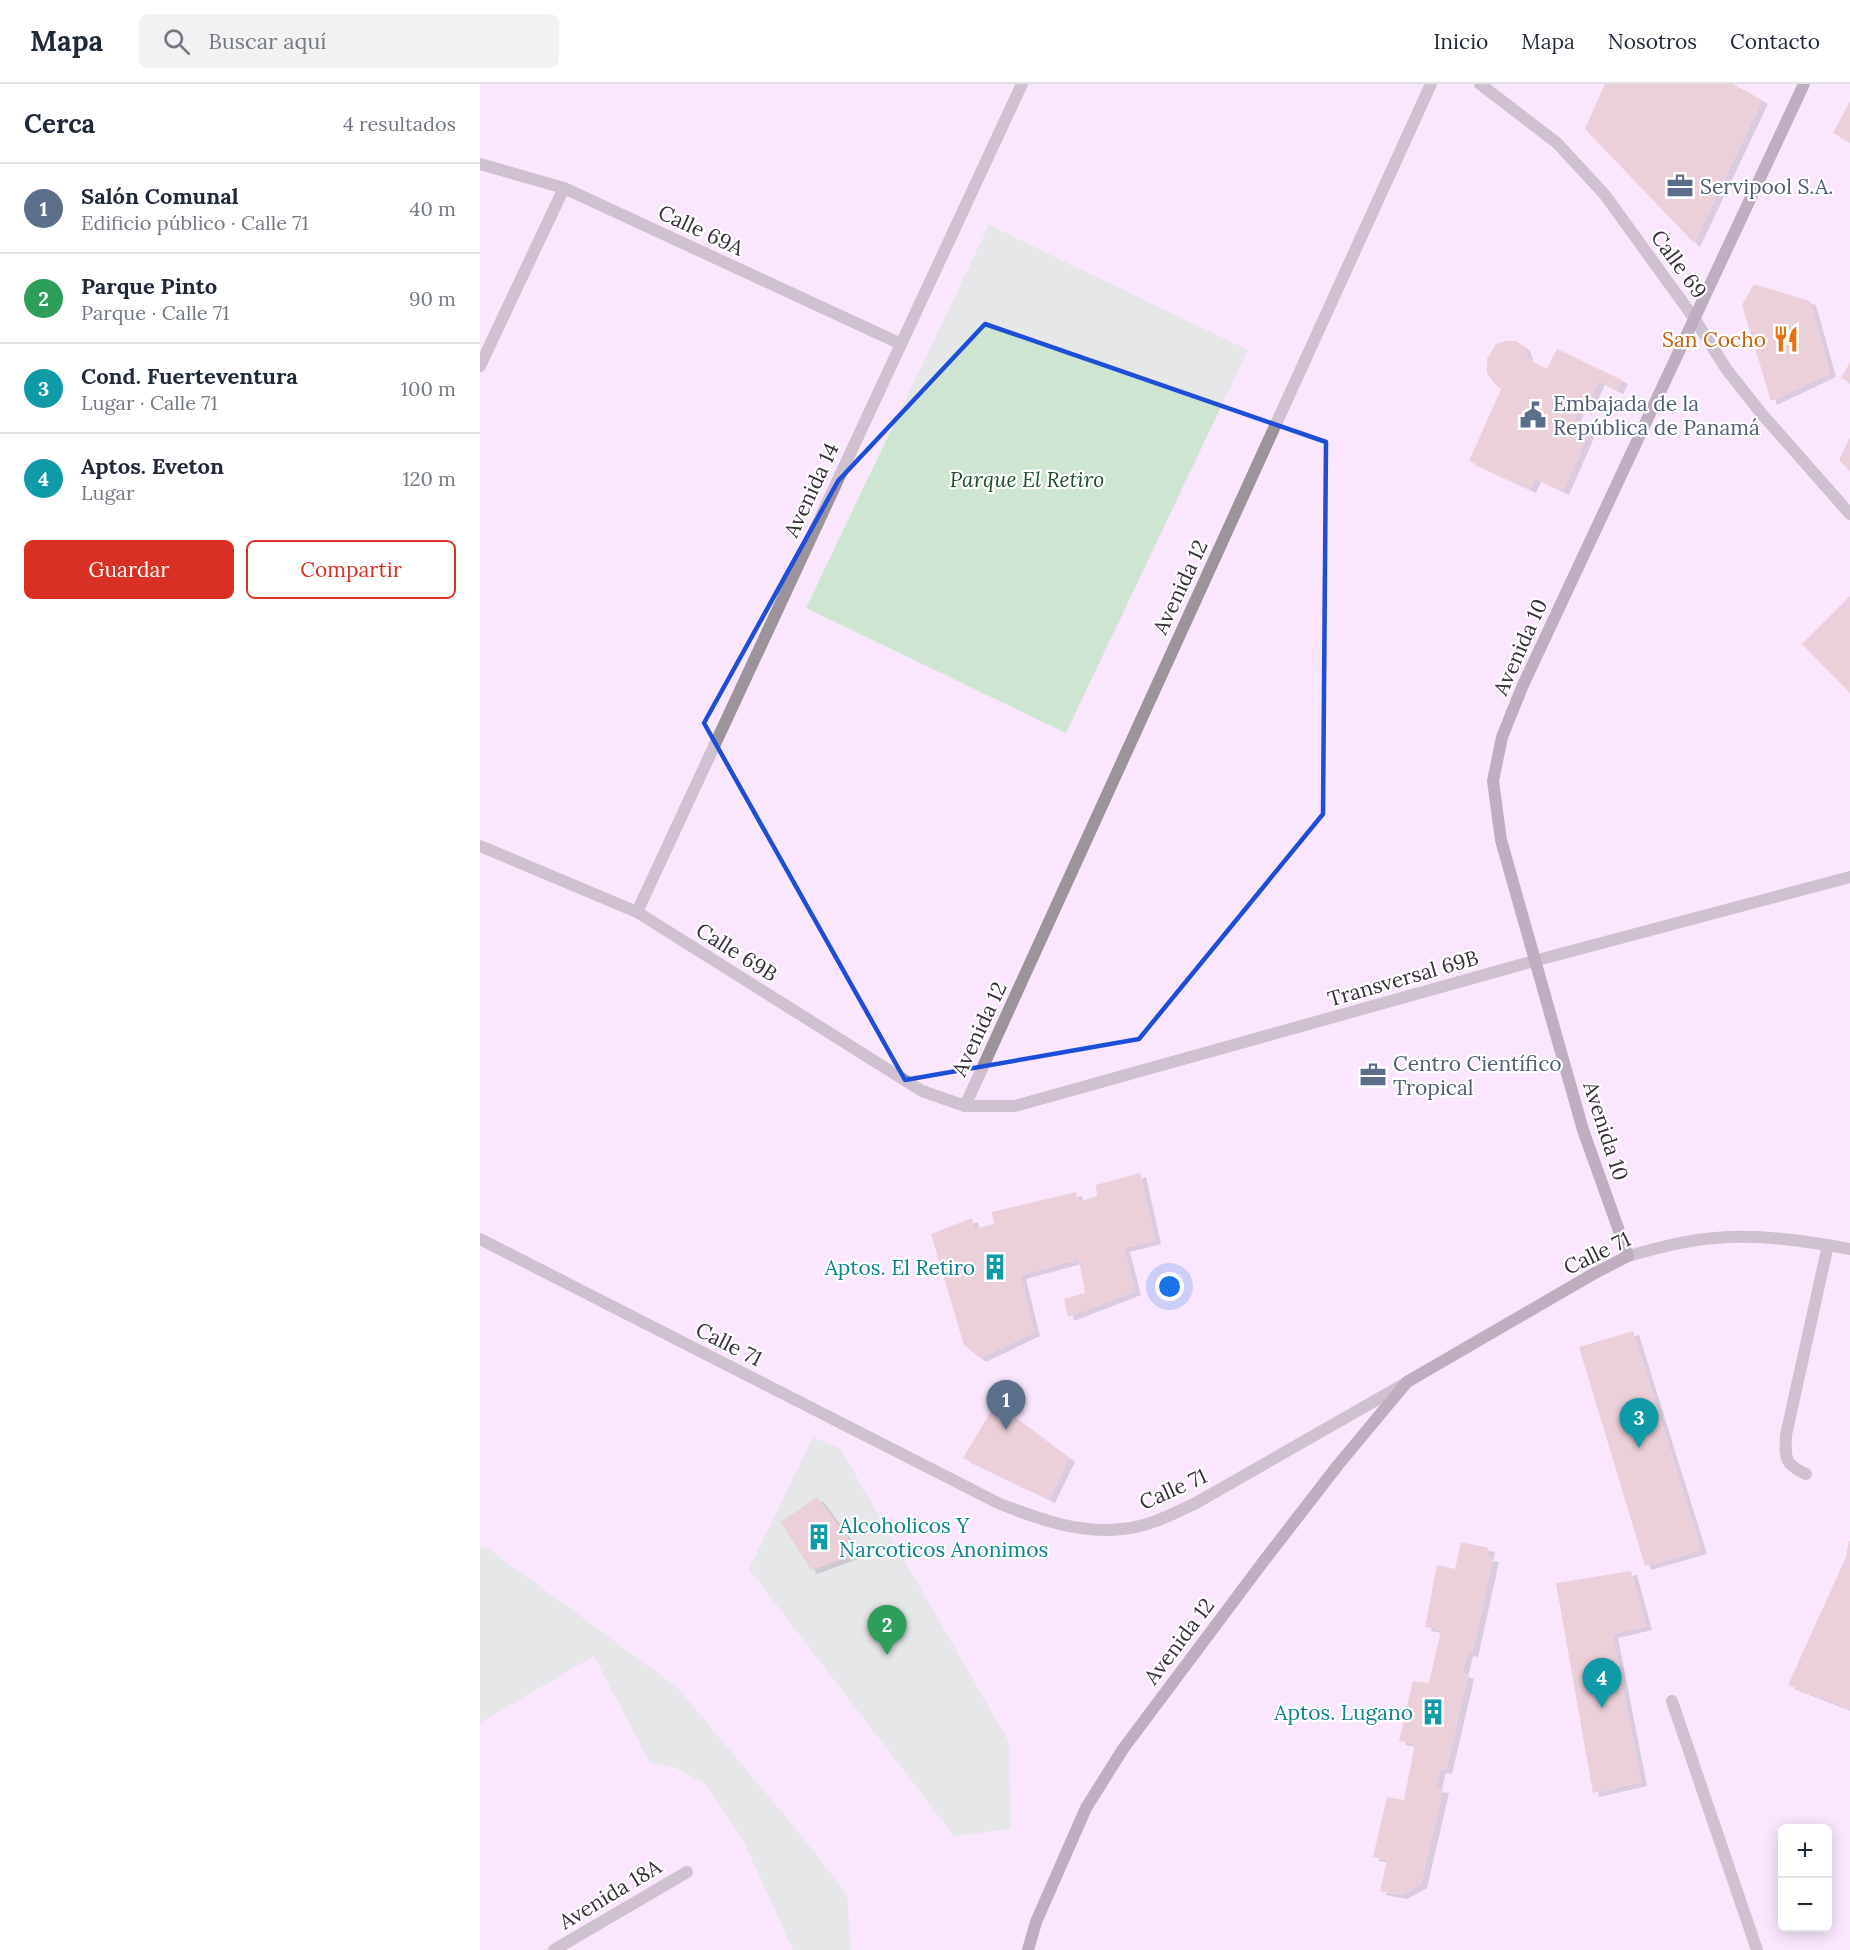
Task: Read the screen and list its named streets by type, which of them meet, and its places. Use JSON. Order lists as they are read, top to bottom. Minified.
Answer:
{"streets":{"street":["Calle 69A","Calle 69","Avenida 14","Avenida 12","Avenida 10","Calle 69B","Transversal 69B","Calle 71","Avenida 18A"]},"crossings":[["Calle 69A","Avenida 14"],["Calle 69","Avenida 10"],["Avenida 14","Calle 69B"],["Avenida 12","Calle 69B"],["Avenida 12","Transversal 69B"],["Avenida 12","Calle 71"],["Avenida 10","Transversal 69B"],["Avenida 10","Calle 71"],["Calle 69B","Transversal 69B"]],"parks":["Parque El Retiro"],"places":{"office":["Servipool S.A.","Centro Científico Tropical"],"restaurant":["San Cocho"],"public building":["Embajada de la República de Panamá"],"building":["Aptos. El Retiro","Alcoholicos Y Narcoticos Anonimos","Aptos. Lugano"]},"page":{"header":"Mapa","search":"Buscar aquí","nav":["Inicio","Mapa","Nosotros","Contacto"],"heading":["Cerca","4 resultados"],"list":[{"mark":"1","name":"Salón Comunal","note":"Edificio público · Calle 71","value":"40 m"},{"mark":"2","name":"Parque Pinto","note":"Parque · Calle 71","value":"90 m"},{"mark":"3","name":"Cond. Fuerteventura","note":"Lugar · Calle 71","value":"100 m"},{"mark":"4","name":"Aptos. Eveton","note":"Lugar","value":"120 m"}],"buttons":["Guardar","Compartir"],"pins":["1","3","2","4"],"map_buttons":["+","−"]}}
